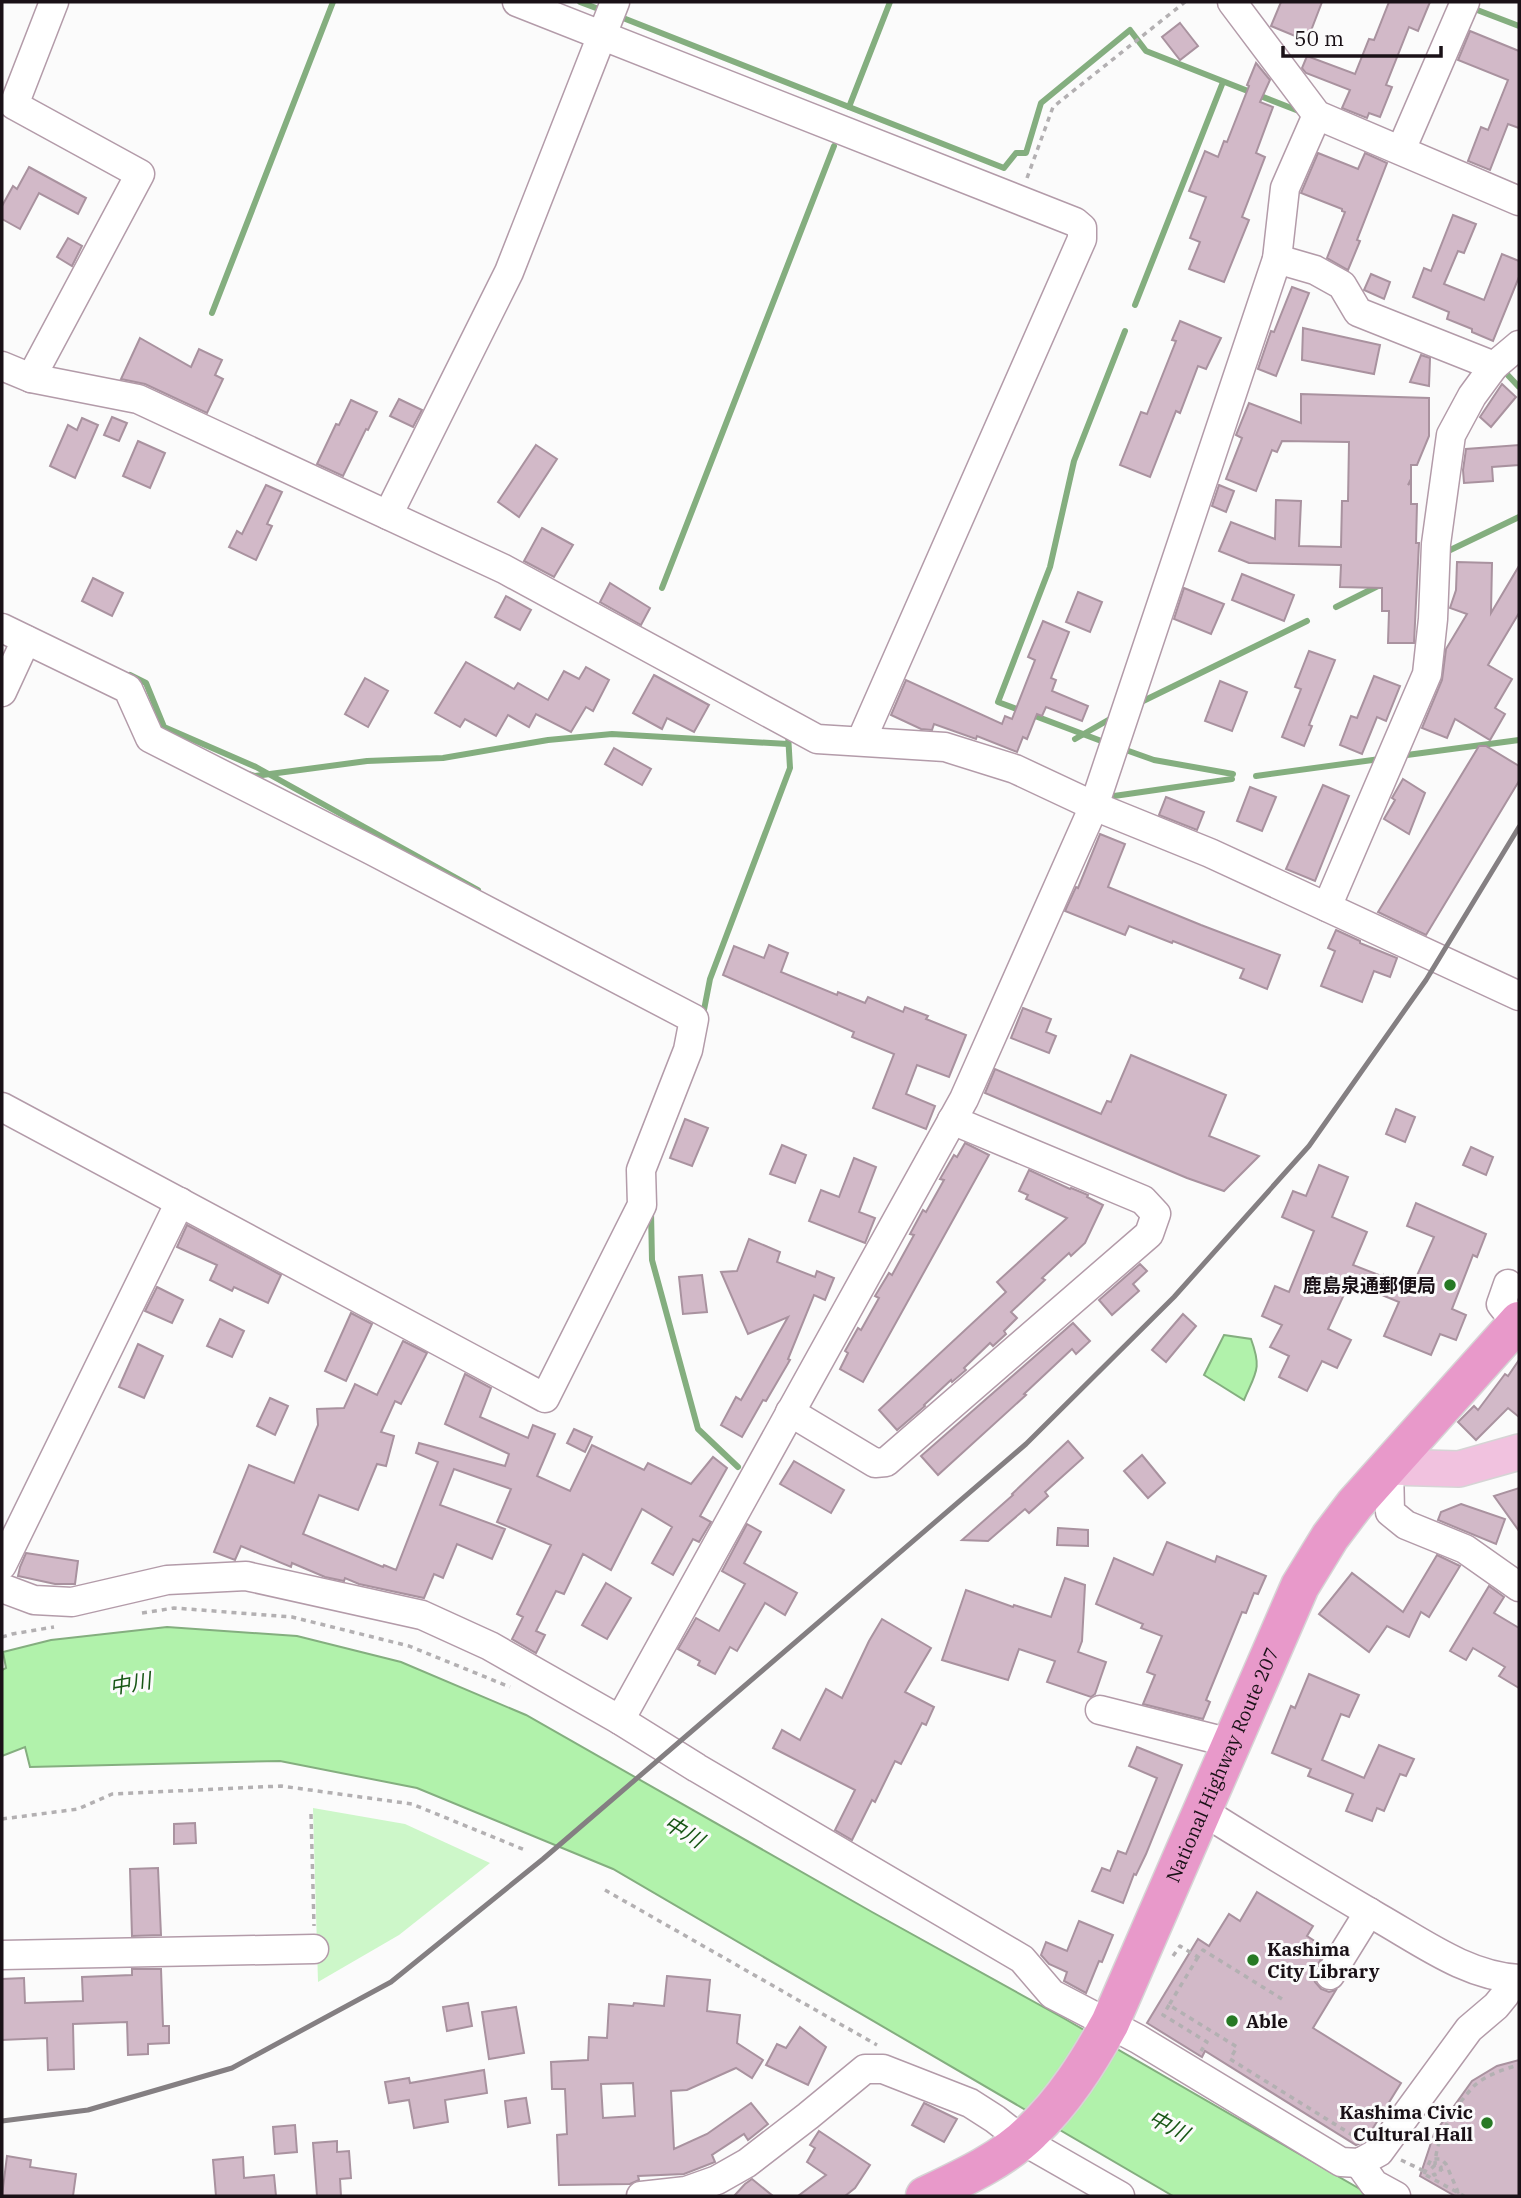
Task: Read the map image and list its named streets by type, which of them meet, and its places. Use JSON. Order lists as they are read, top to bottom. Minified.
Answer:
{"streets":{"highway":["National Highway Route 207"]},"water":["中川"],"places":["鹿島泉通郵便局","Kashima City Library","Able","Kashima Civic Cultural Hall"],"scale_bar":"50 m"}
